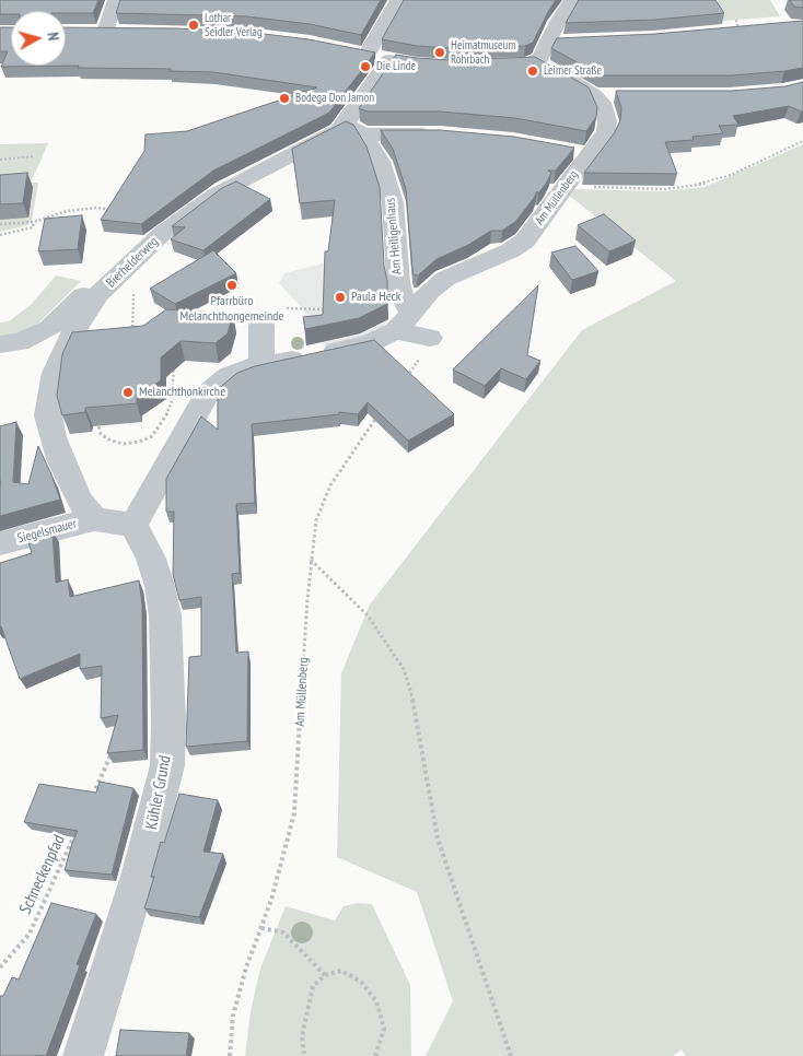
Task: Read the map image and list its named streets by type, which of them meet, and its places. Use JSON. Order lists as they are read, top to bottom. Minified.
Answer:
{"streets":{"street":["Am Müllenberg","Am Heiligenhaus","Bierhelderweg","Siegelsmauer","Kühler Grund"],"path":["Schneckenpfad"]},"crossings":[["Am Müllenberg","Am Heiligenhaus"],["Am Heiligenhaus","Bierhelderweg"],["Bierhelderweg","Siegelsmauer"]],"places":["Lothar Seidler Verlag","Heimatmuseum Rohrbach","Die Linde","Leimer Straße","Bodega Don Jamon","Pfarrbüro Melanchthongemeinde","Paula Heck","Melanchthonkirche"],"north":"right"}
